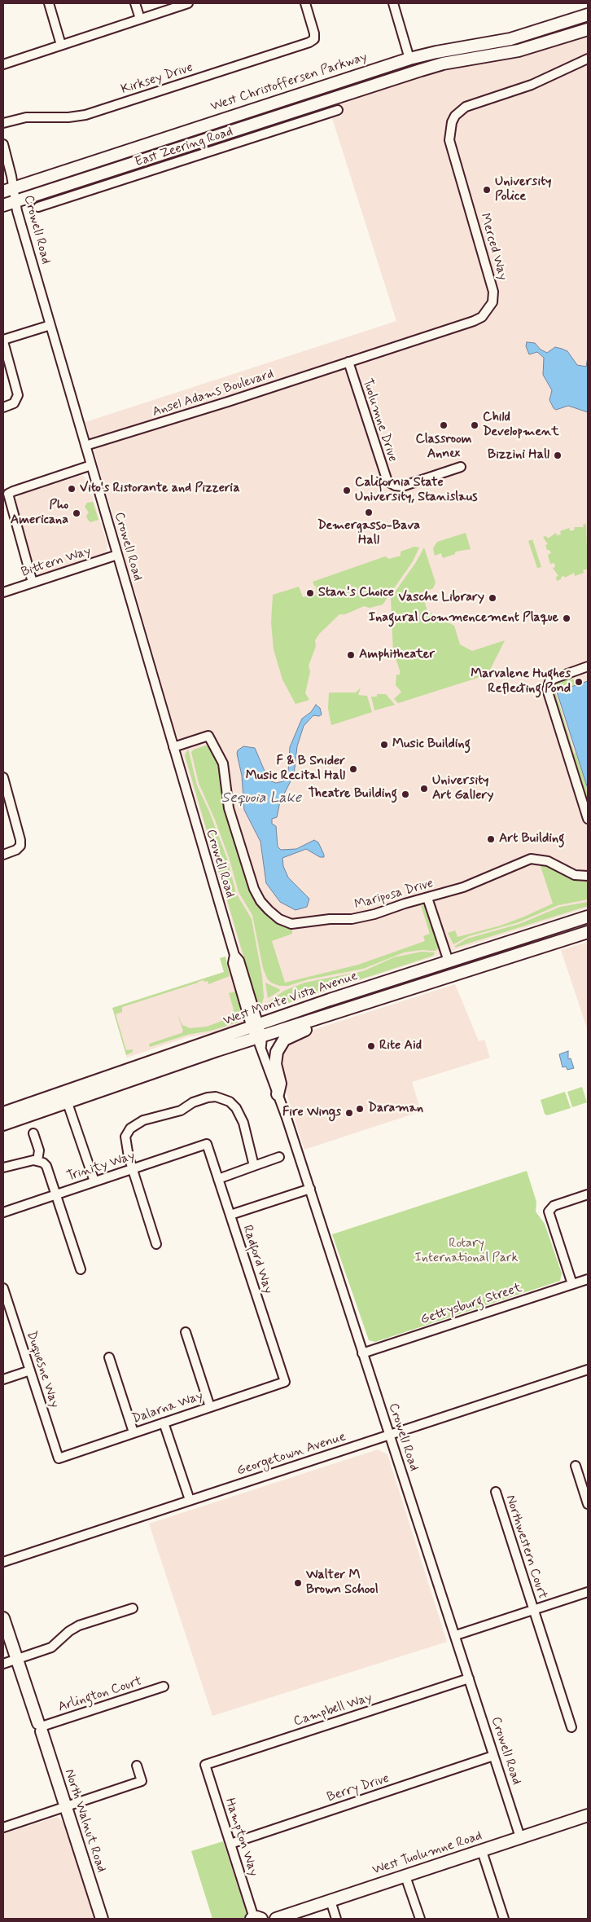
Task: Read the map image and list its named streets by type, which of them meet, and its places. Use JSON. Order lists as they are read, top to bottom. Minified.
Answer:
{"streets":{"street":["Kirksey Drive","West Christoffersen Parkway","East Zeering Road","Crowell Road","Merced Way","Ansel Adams Boulevard","Tuolumne Drive","Bittern Way","Mariposa Drive","West Monte Vista Avenue","Trinity Way","Radford Way","Gettysburg Street","Duquesne Way","Dalarna Way","Georgetown Avenue","Northwestern Court","Arlington Court","Campbell Way","Berry Drive","North Walnut Road","Hampton Way","West Tuolumne Road"]},"crossings":[["West Christoffersen Parkway","Crowell Road"],["Crowell Road","Ansel Adams Boulevard"],["Crowell Road","Bittern Way"],["Crowell Road","Mariposa Drive"],["Crowell Road","West Monte Vista Avenue"],["Crowell Road","Gettysburg Street"],["Crowell Road","Georgetown Avenue"],["Crowell Road","Campbell Way"],["Crowell Road","Berry Drive"],["Crowell Road","West Tuolumne Road"],["Merced Way","Ansel Adams Boulevard"],["Merced Way","Tuolumne Drive"],["Ansel Adams Boulevard","Tuolumne Drive"],["Trinity Way","Radford Way"],["Radford Way","Dalarna Way"],["Duquesne Way","Dalarna Way"],["Arlington Court","North Walnut Road"],["Campbell Way","Hampton Way"],["Berry Drive","Hampton Way"]],"water":["Sequoia Lake"],"parks":["Rotary International Park"],"places":["University Police","Classroom Annex","Child Development","Bizzini Hall","Vito's Ristorante and Pizzeria","California State University, Stanislaus","Demergasso-Bava Hall","Pho Americana","Stan's Choice","Vasche Library","Inagural Commencement Plaque","Amphitheater","Marvalene Hughes Reflecting Pond","Music Building","F & B Snider Music Recital Hall","University Art Gallery","Theatre Building","Art Building","Rite Aid","Daraman","Fire Wings","Walter M Brown School"]}
